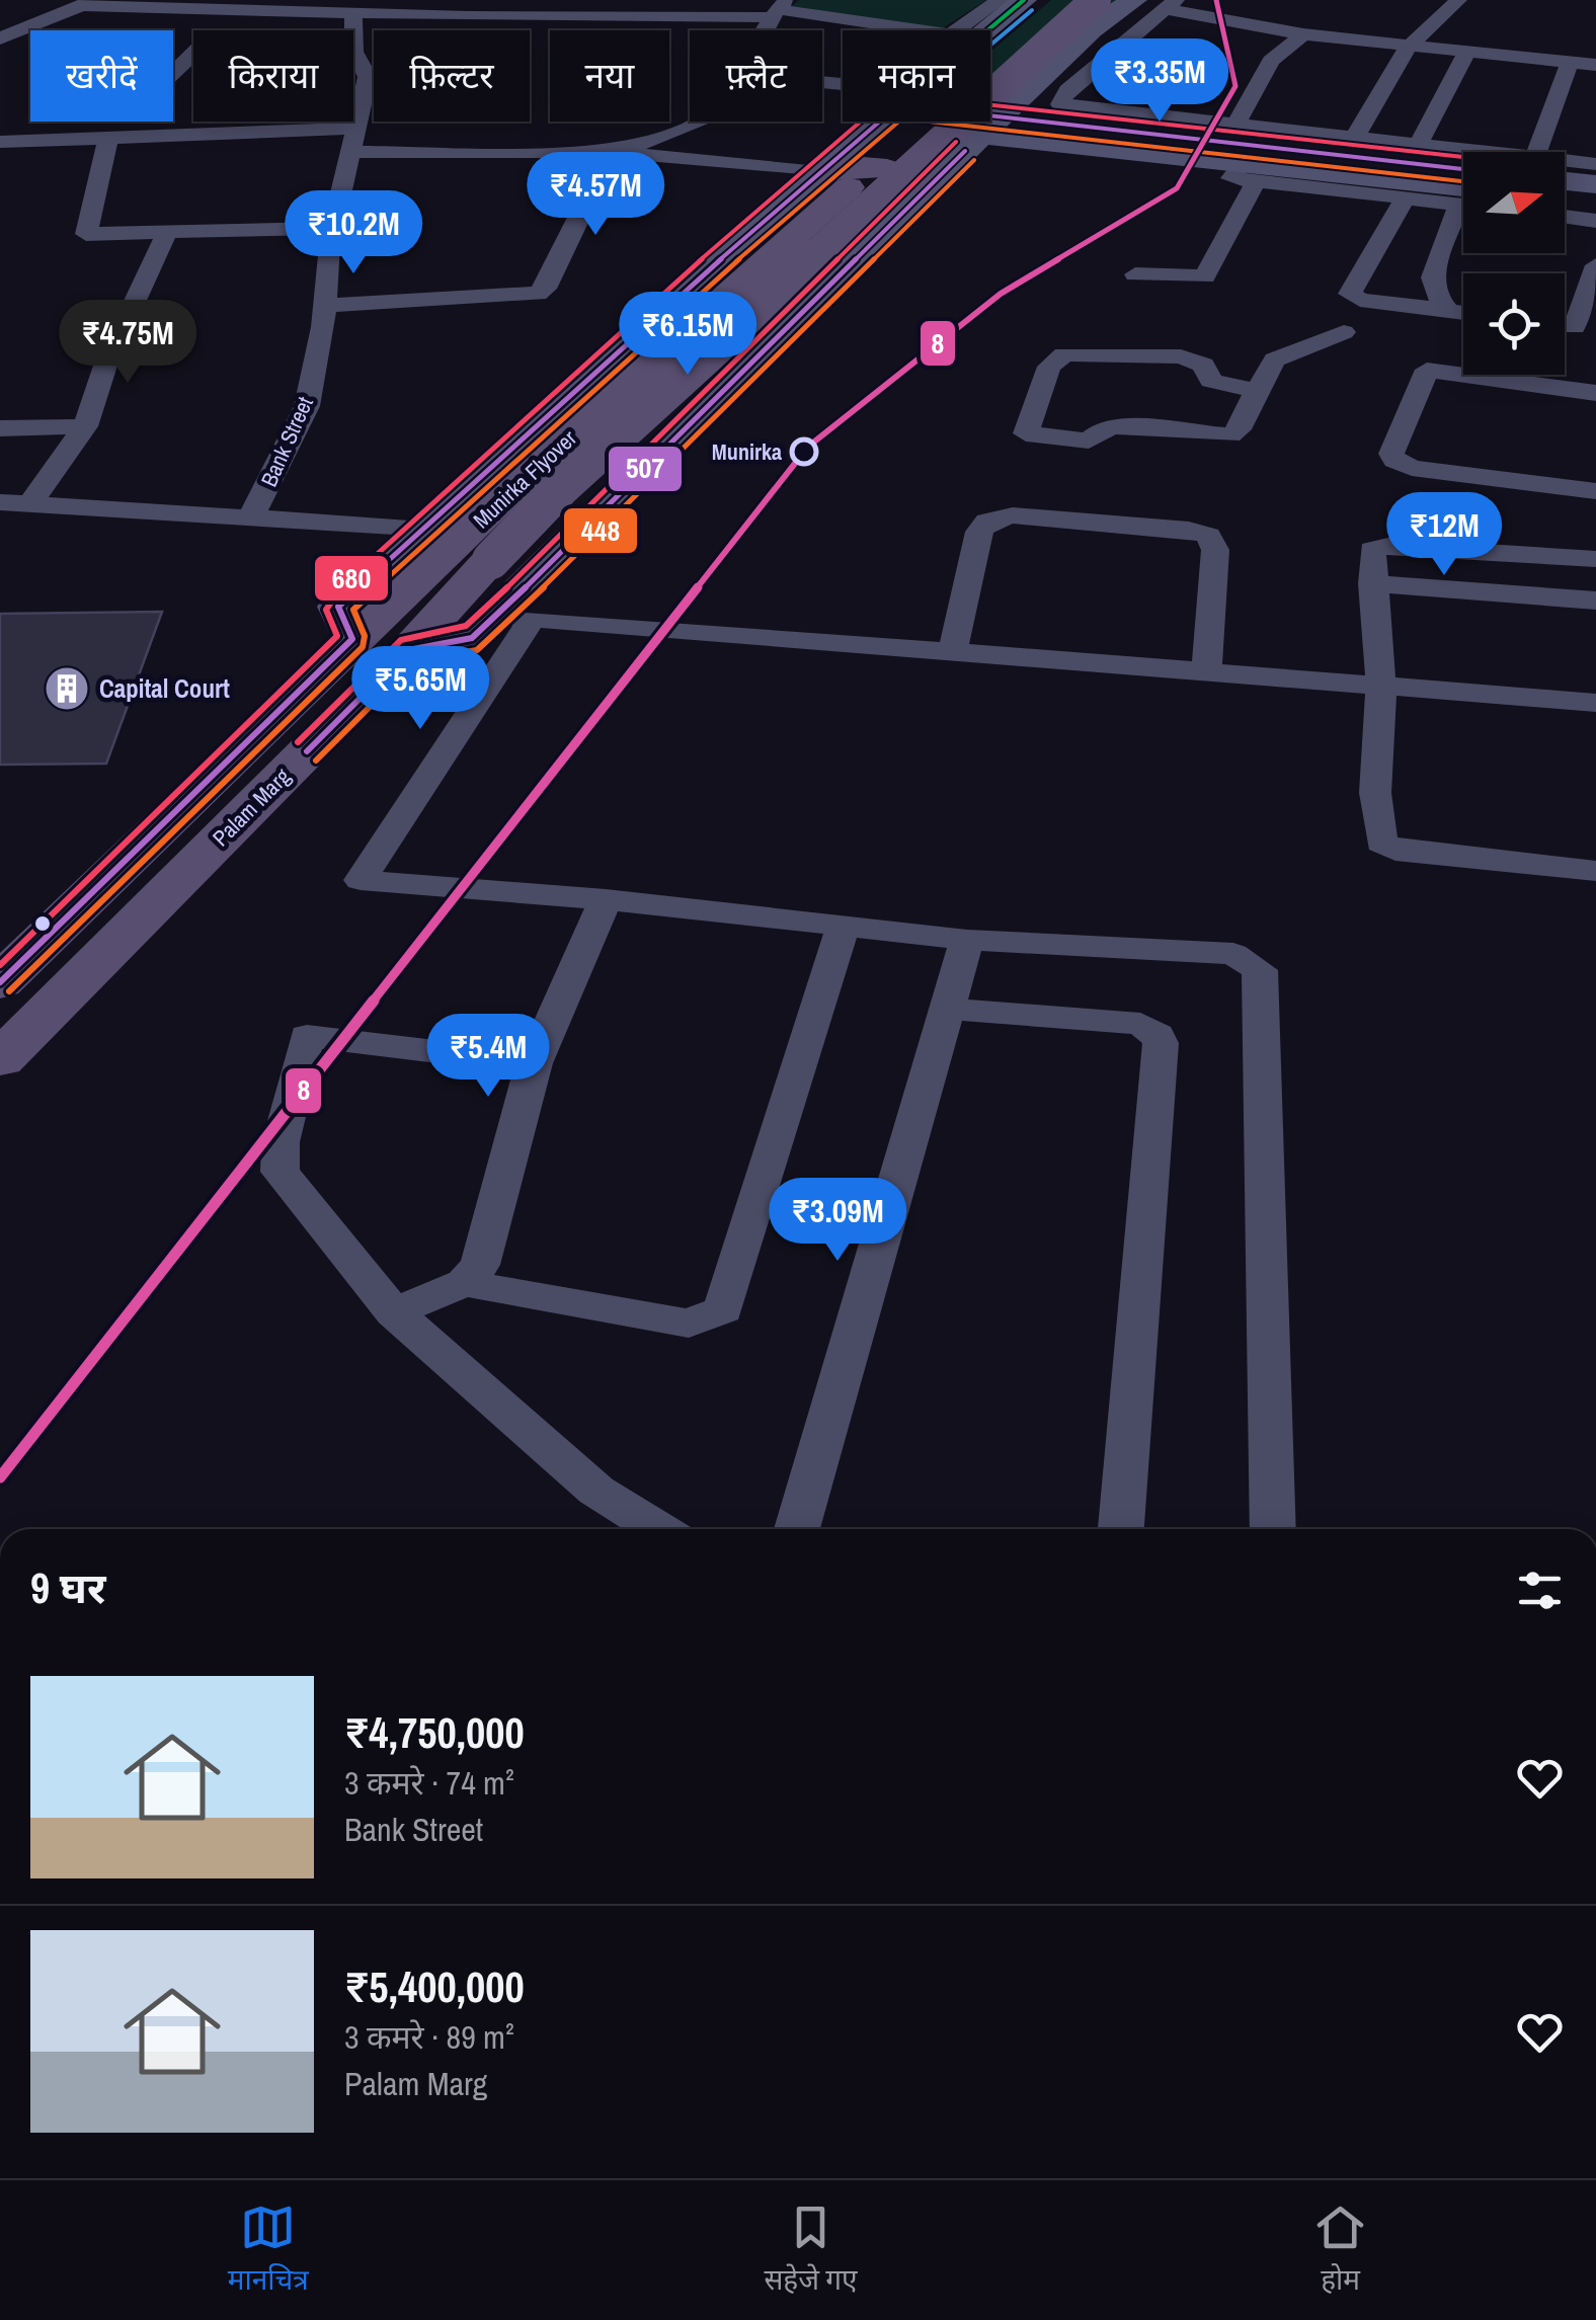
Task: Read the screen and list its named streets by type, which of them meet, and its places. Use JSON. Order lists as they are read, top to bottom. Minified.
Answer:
{"streets":{"main road":["Munirka Flyover","Palam Marg"],"street":["Bank Street"]},"crossings":[["Munirka Flyover","Palam Marg"]],"places":{"other":["Munirka"],"building":["Capital Court"]},"lines":["transit line 8","transit line 680","transit line 507","transit line 448"],"north":"right","page":{"chip":["खरीदें","किराया","फ़िल्टर","नया","फ़्लैट","मकान"],"price":["₹3.35M","₹4.57M","₹10.2M","₹6.15M","₹4.75M","₹12M","₹5.65M","₹5.4M","₹3.09M"],"heading":"9 घर","list":[{"name":"₹4,750,000","note":"3 कमरे · 74 m² · Bank Street"},{"name":"₹5,400,000","note":"3 कमरे · 89 m² · Palam Marg"}],"tabs":["मानचित्र","सहेजे गए","होम"]}}
